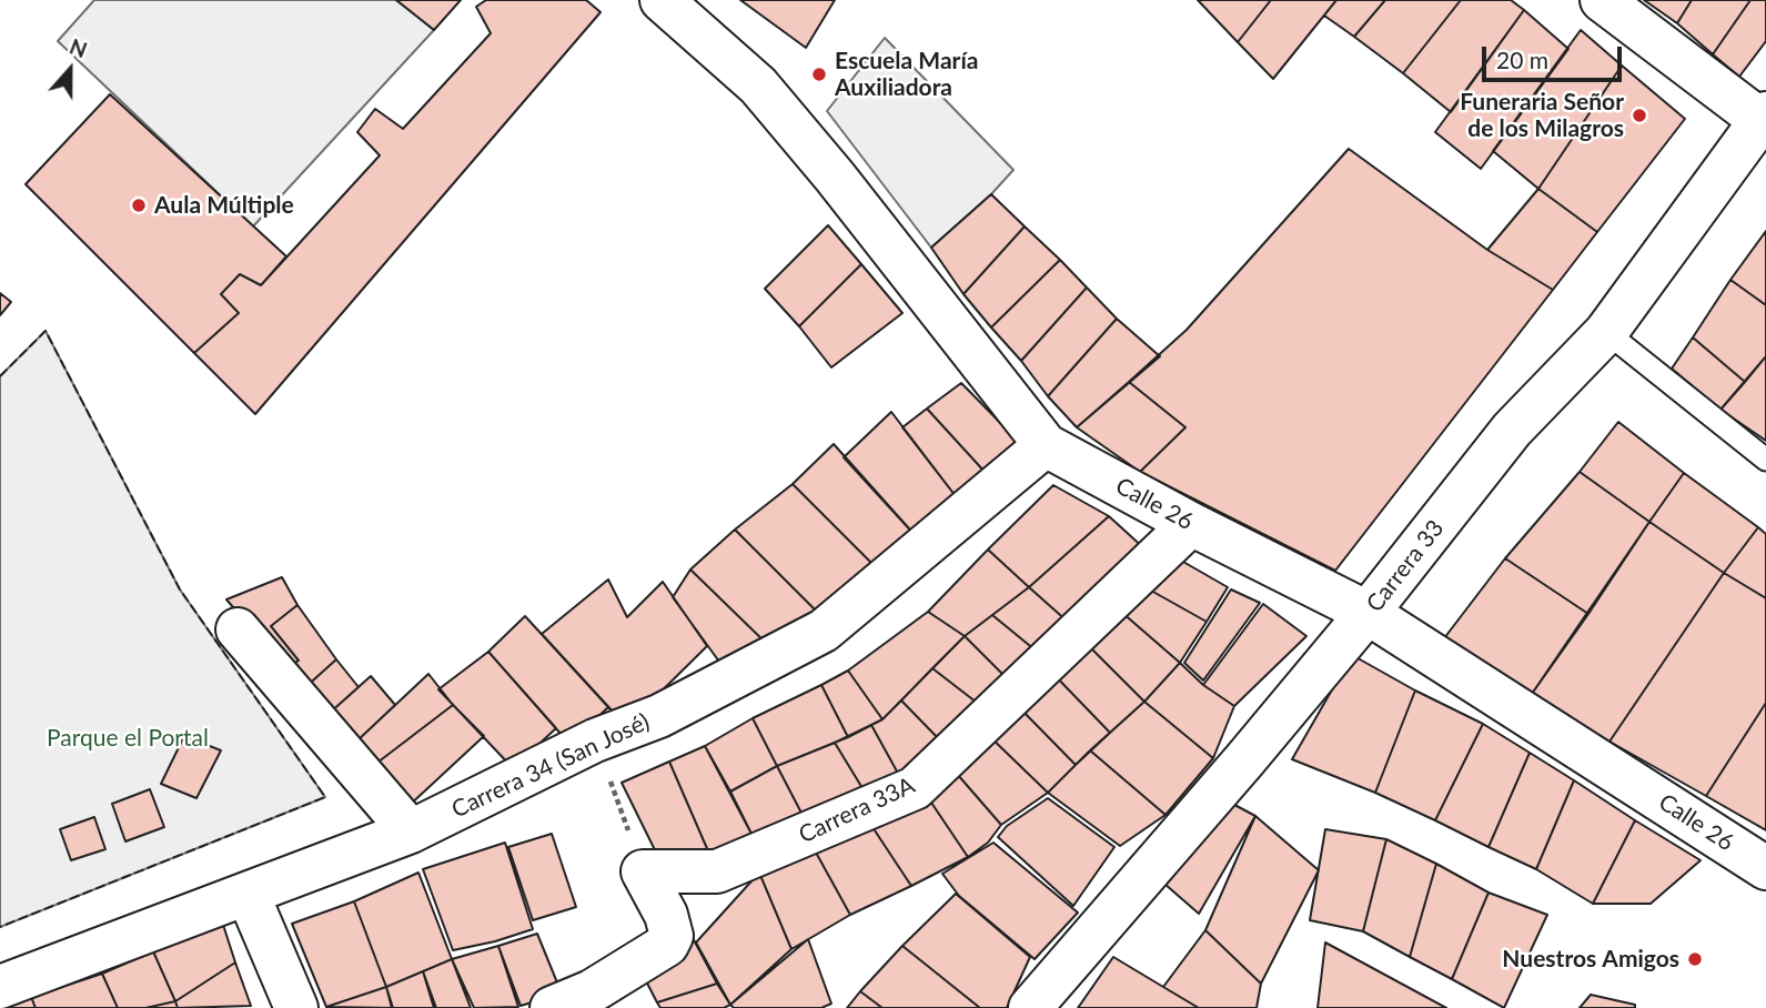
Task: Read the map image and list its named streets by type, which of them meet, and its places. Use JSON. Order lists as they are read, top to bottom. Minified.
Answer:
{"streets":{"street":["Calle 26","Carrera 33","Carrera 34 (San José)","Carrera 33A"]},"crossings":[["Calle 26","Carrera 33"],["Calle 26","Carrera 34 (San José)"],["Calle 26","Carrera 33A"]],"parks":["Parque el Portal"],"places":["Escuela María Auxiliadora","Funeraria Señor de los Milagros","Aula Múltiple","Nuestros Amigos"],"scale_bar":"20 m","north":"top"}
